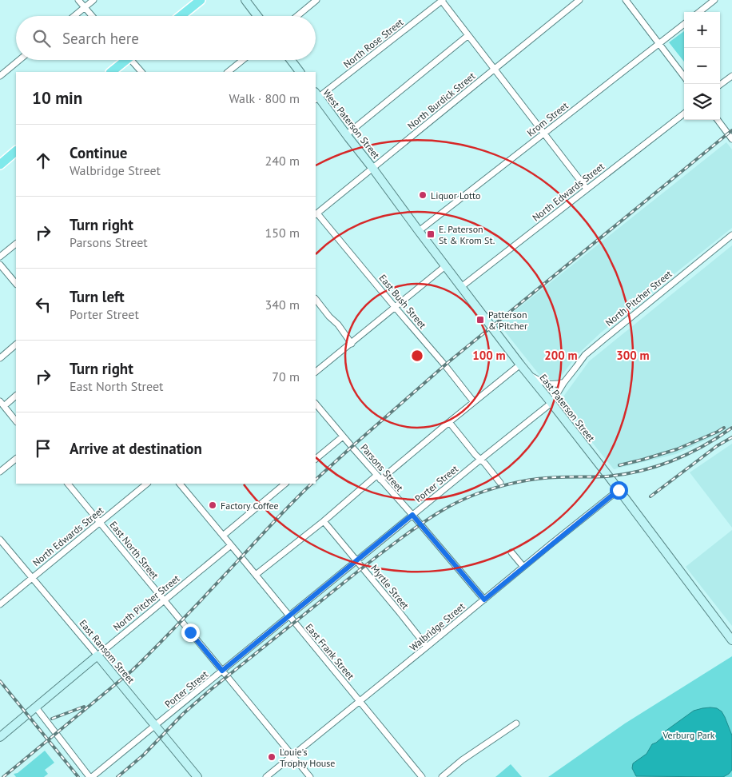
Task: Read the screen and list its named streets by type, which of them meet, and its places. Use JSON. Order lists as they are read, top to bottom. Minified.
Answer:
{"streets":{"street":["North Rose Street","North Burdick Street","Krom Street","West Paterson Street","North Edwards Street","North Pitcher Street","East Bush Street","East Paterson Street","Parsons Street","Porter Street","East North Street","Myrtle Street","Walbridge Street","East Ransom Street","East Frank Street"]},"crossings":[["North Rose Street","West Paterson Street"],["North Burdick Street","West Paterson Street"],["North Burdick Street","East Bush Street"],["North Burdick Street","East Paterson Street"],["Krom Street","East Paterson Street"],["West Paterson Street","East Paterson Street"],["North Edwards Street","East Paterson Street"],["North Edwards Street","East North Street"],["North Edwards Street","East Ransom Street"],["North Pitcher Street","East Paterson Street"],["North Pitcher Street","Porter Street"],["North Pitcher Street","East North Street"],["North Pitcher Street","East Ransom Street"],["North Pitcher Street","East Frank Street"],["East Paterson Street","Porter Street"],["East Paterson Street","Walbridge Street"],["Parsons Street","Porter Street"],["Parsons Street","Walbridge Street"],["Porter Street","East North Street"],["Porter Street","Myrtle Street"],["Porter Street","East Ransom Street"],["Porter Street","East Frank Street"],["East North Street","Walbridge Street"],["Myrtle Street","Walbridge Street"],["Walbridge Street","East Frank Street"]],"parks":["Verburg Park"],"places":{"other":["Liquor Lotto","Factory Coffee","Louie's Trophy House"],"transit":["E. Paterson St & Krom St.","Patterson & Pitcher"]},"page":{"map_buttons":["+","−"],"search":"Search here","heading":["10 min","Walk · 800 m"],"list":[["Continue","Walbridge Street","240 m"],["Turn right","Parsons Street","150 m"],["Turn left","Porter Street","340 m"],["Turn right","East North Street","70 m"],"Arrive at destination"]},"rings":["100 m","200 m","300 m"]}
